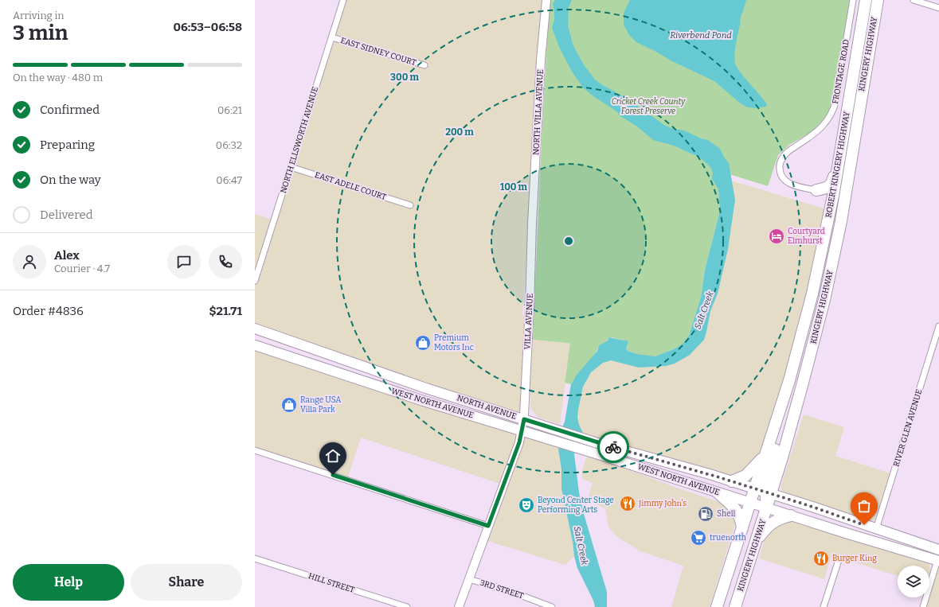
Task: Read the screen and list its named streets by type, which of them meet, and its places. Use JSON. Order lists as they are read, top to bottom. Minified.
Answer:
{"streets":{"highway":["KINGERY HIGHWAY","ROBERT KINGERY HIGHWAY"],"main road":["NORTH VILLA AVENUE","VILLA AVENUE","WEST NORTH AVENUE","NORTH AVENUE"],"street":["EAST SIDNEY COURT","FRONTAGE ROAD","NORTH ELLSWORTH AVENUE","EAST ADELE COURT","RIVER GLEN AVENUE","HILL STREET","3RD STREET"]},"crossings":[["EAST SIDNEY COURT","NORTH ELLSWORTH AVENUE"],["KINGERY HIGHWAY","WEST NORTH AVENUE"],["KINGERY HIGHWAY","NORTH AVENUE"],["NORTH VILLA AVENUE","VILLA AVENUE"],["NORTH ELLSWORTH AVENUE","EAST ADELE COURT"],["VILLA AVENUE","NORTH AVENUE"],["NORTH AVENUE","RIVER GLEN AVENUE"]],"water":["Riverbend Pond","Salt Creek"],"parks":["Cricket Creek County Forest Preserve"],"places":{"hotel":["Courtyard Elmhurst"],"shop":["Premium Motors Inc","Range USA Villa Park"],"restaurant":["Jimmy John's","Burger King"],"theatre":["Beyond Center Stage Performing Arts"],"fuel station":["Shell"],"supermarket":["truenorth"]},"page":{"heading":["3 min","Arriving in","06:53–06:58"],"panel":["Alex","Courier · 4.7","Order #4836","$21.71"],"bar":"On the way · 480 m","list":[["Confirmed","06:21"],["Preparing","06:32"],["On the way","06:47"],"Delivered"],"buttons":["Help","Share"]},"rings":["300 m","200 m","100 m"]}
